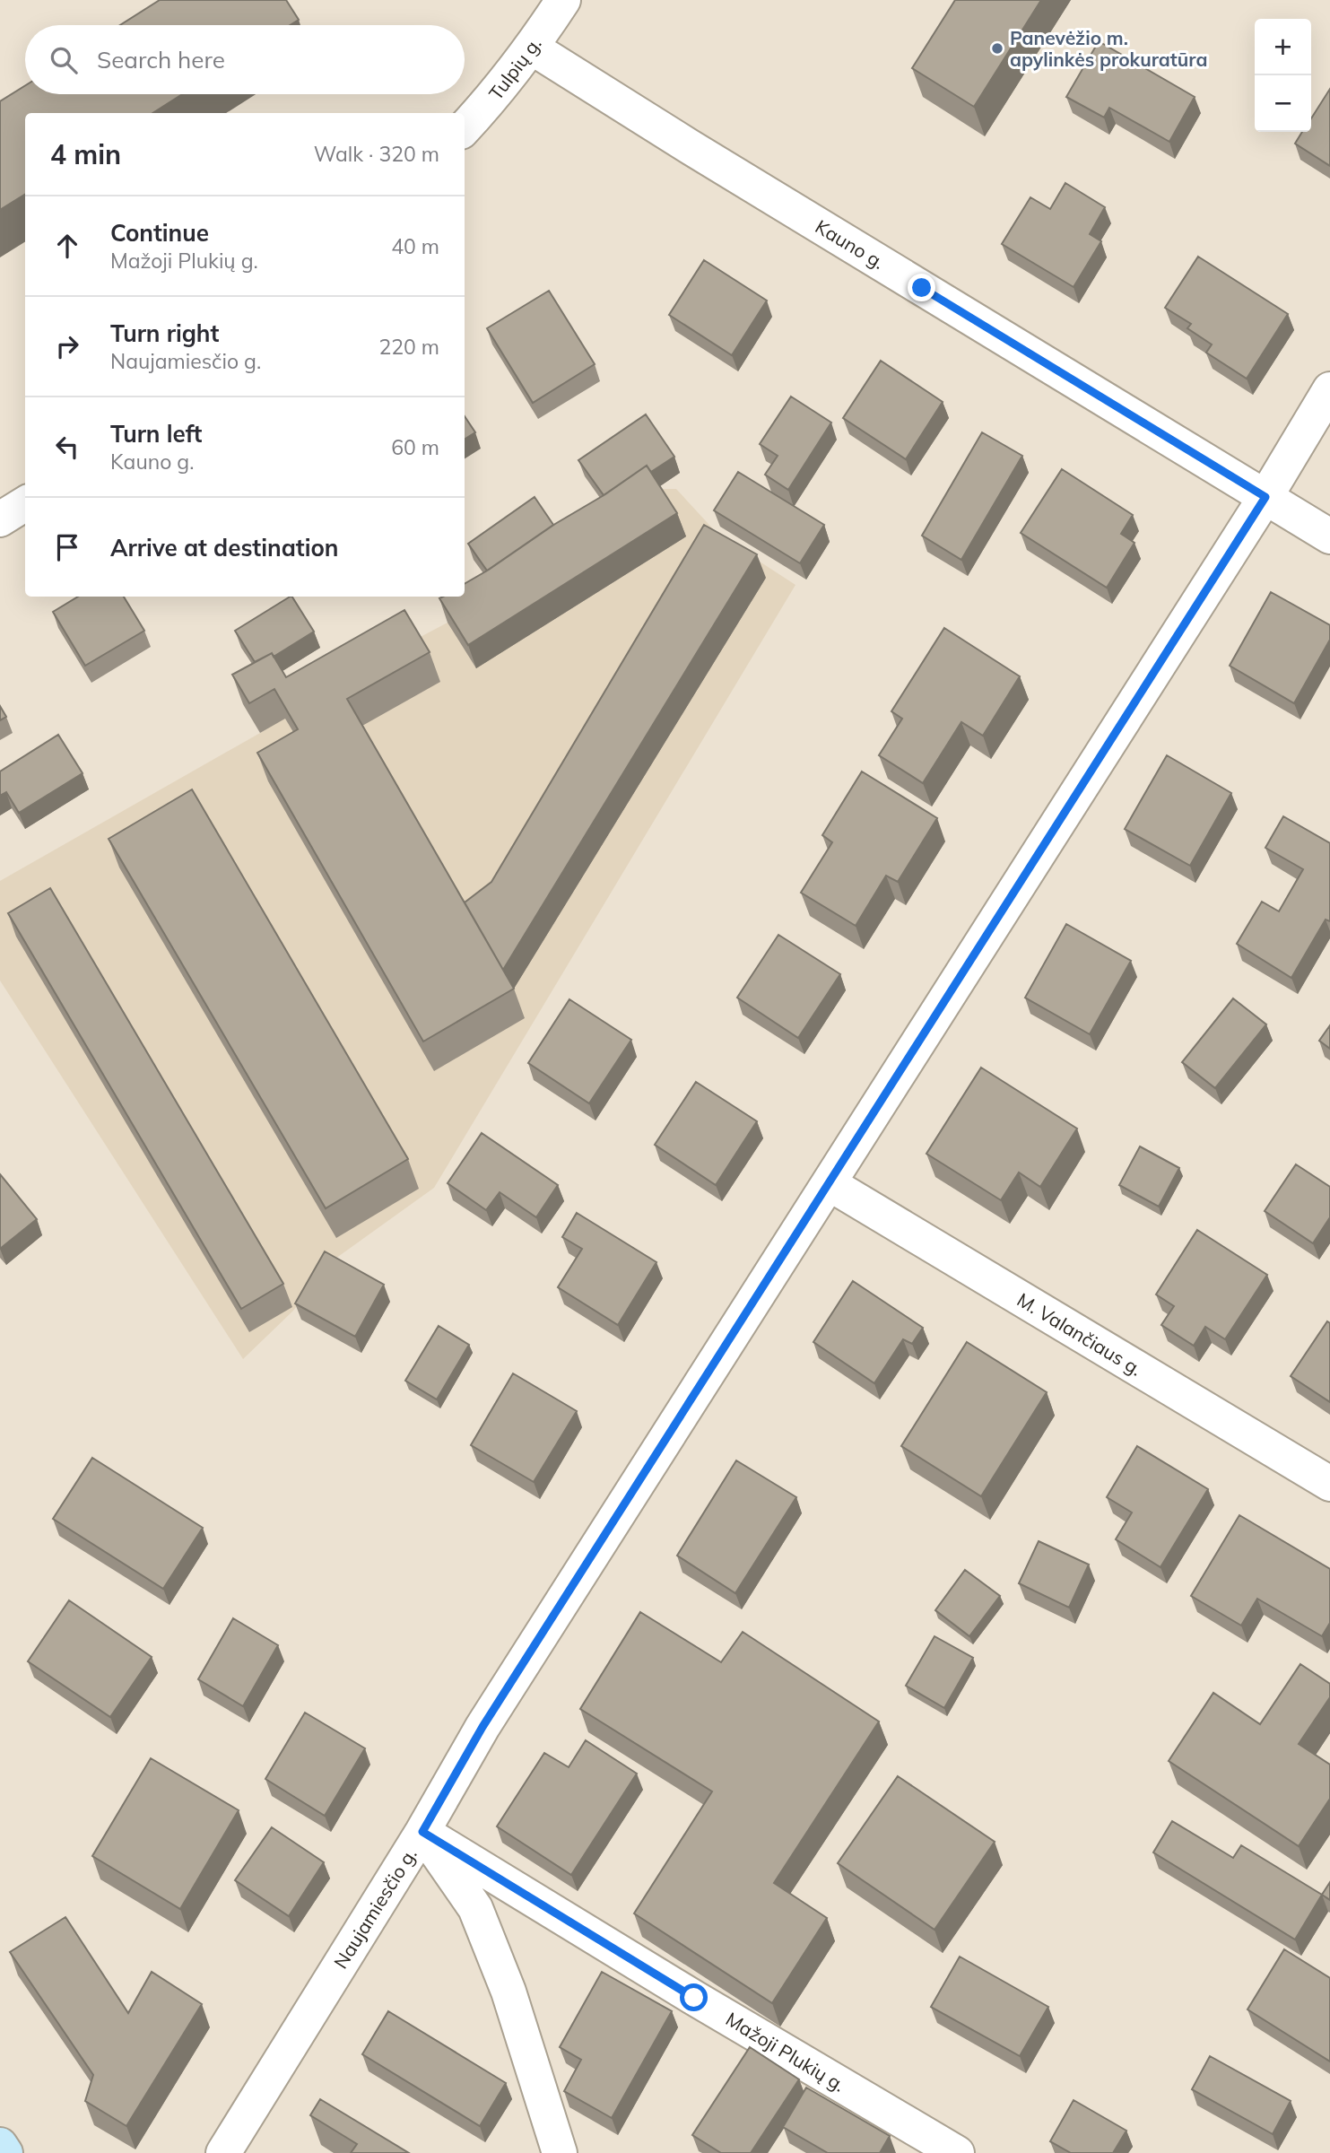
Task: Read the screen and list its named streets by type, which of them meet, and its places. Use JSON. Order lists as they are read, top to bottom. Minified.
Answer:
{"streets":{"street":["Tulpių g.","Kauno g.","M. Valančiaus g.","Naujamiesčio g.","Mažoji Plukių g."]},"crossings":[["Tulpių g.","Kauno g."],["Kauno g.","Naujamiesčio g."],["M. Valančiaus g.","Naujamiesčio g."],["Naujamiesčio g.","Mažoji Plukių g."]],"places":["Panevėžio m. apylinkės prokuratūra"],"page":{"map_buttons":["+","−"],"search":"Search here","heading":["4 min","Walk · 320 m"],"list":[["Continue","Mažoji Plukių g.","40 m"],["Turn right","Naujamiesčio g.","220 m"],["Turn left","Kauno g.","60 m"],"Arrive at destination"]}}
